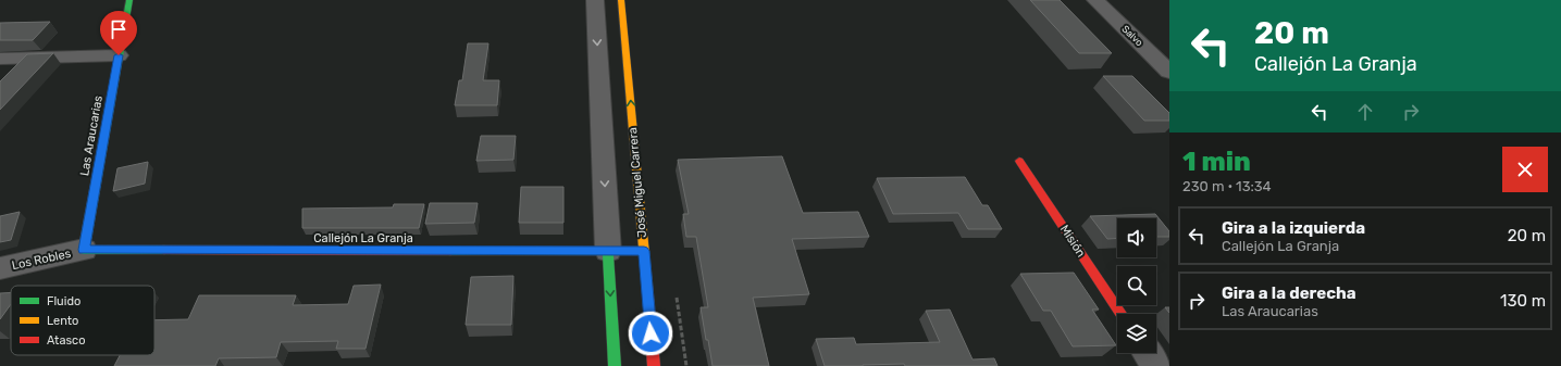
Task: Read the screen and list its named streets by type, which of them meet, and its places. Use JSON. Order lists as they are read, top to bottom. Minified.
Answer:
{"streets":{"street":["Salvo","Las Araucarias","José Miguel Carrera","Callejón La Granja","Misión","Los Robles"]},"crossings":[["Las Araucarias","Callejón La Granja"],["Las Araucarias","Los Robles"],["José Miguel Carrera","Callejón La Granja"],["Callejón La Granja","Los Robles"]],"legend":["Fluido","Lento","Atasco"],"page":{"turn":["20 m","Callejón La Granja"],"heading":["1 min","230 m · 13:34"],"list":[{"name":"Gira a la izquierda","note":"Callejón La Granja","value":"20 m"},{"name":"Gira a la derecha","note":"Las Araucarias","value":"130 m"}]}}
